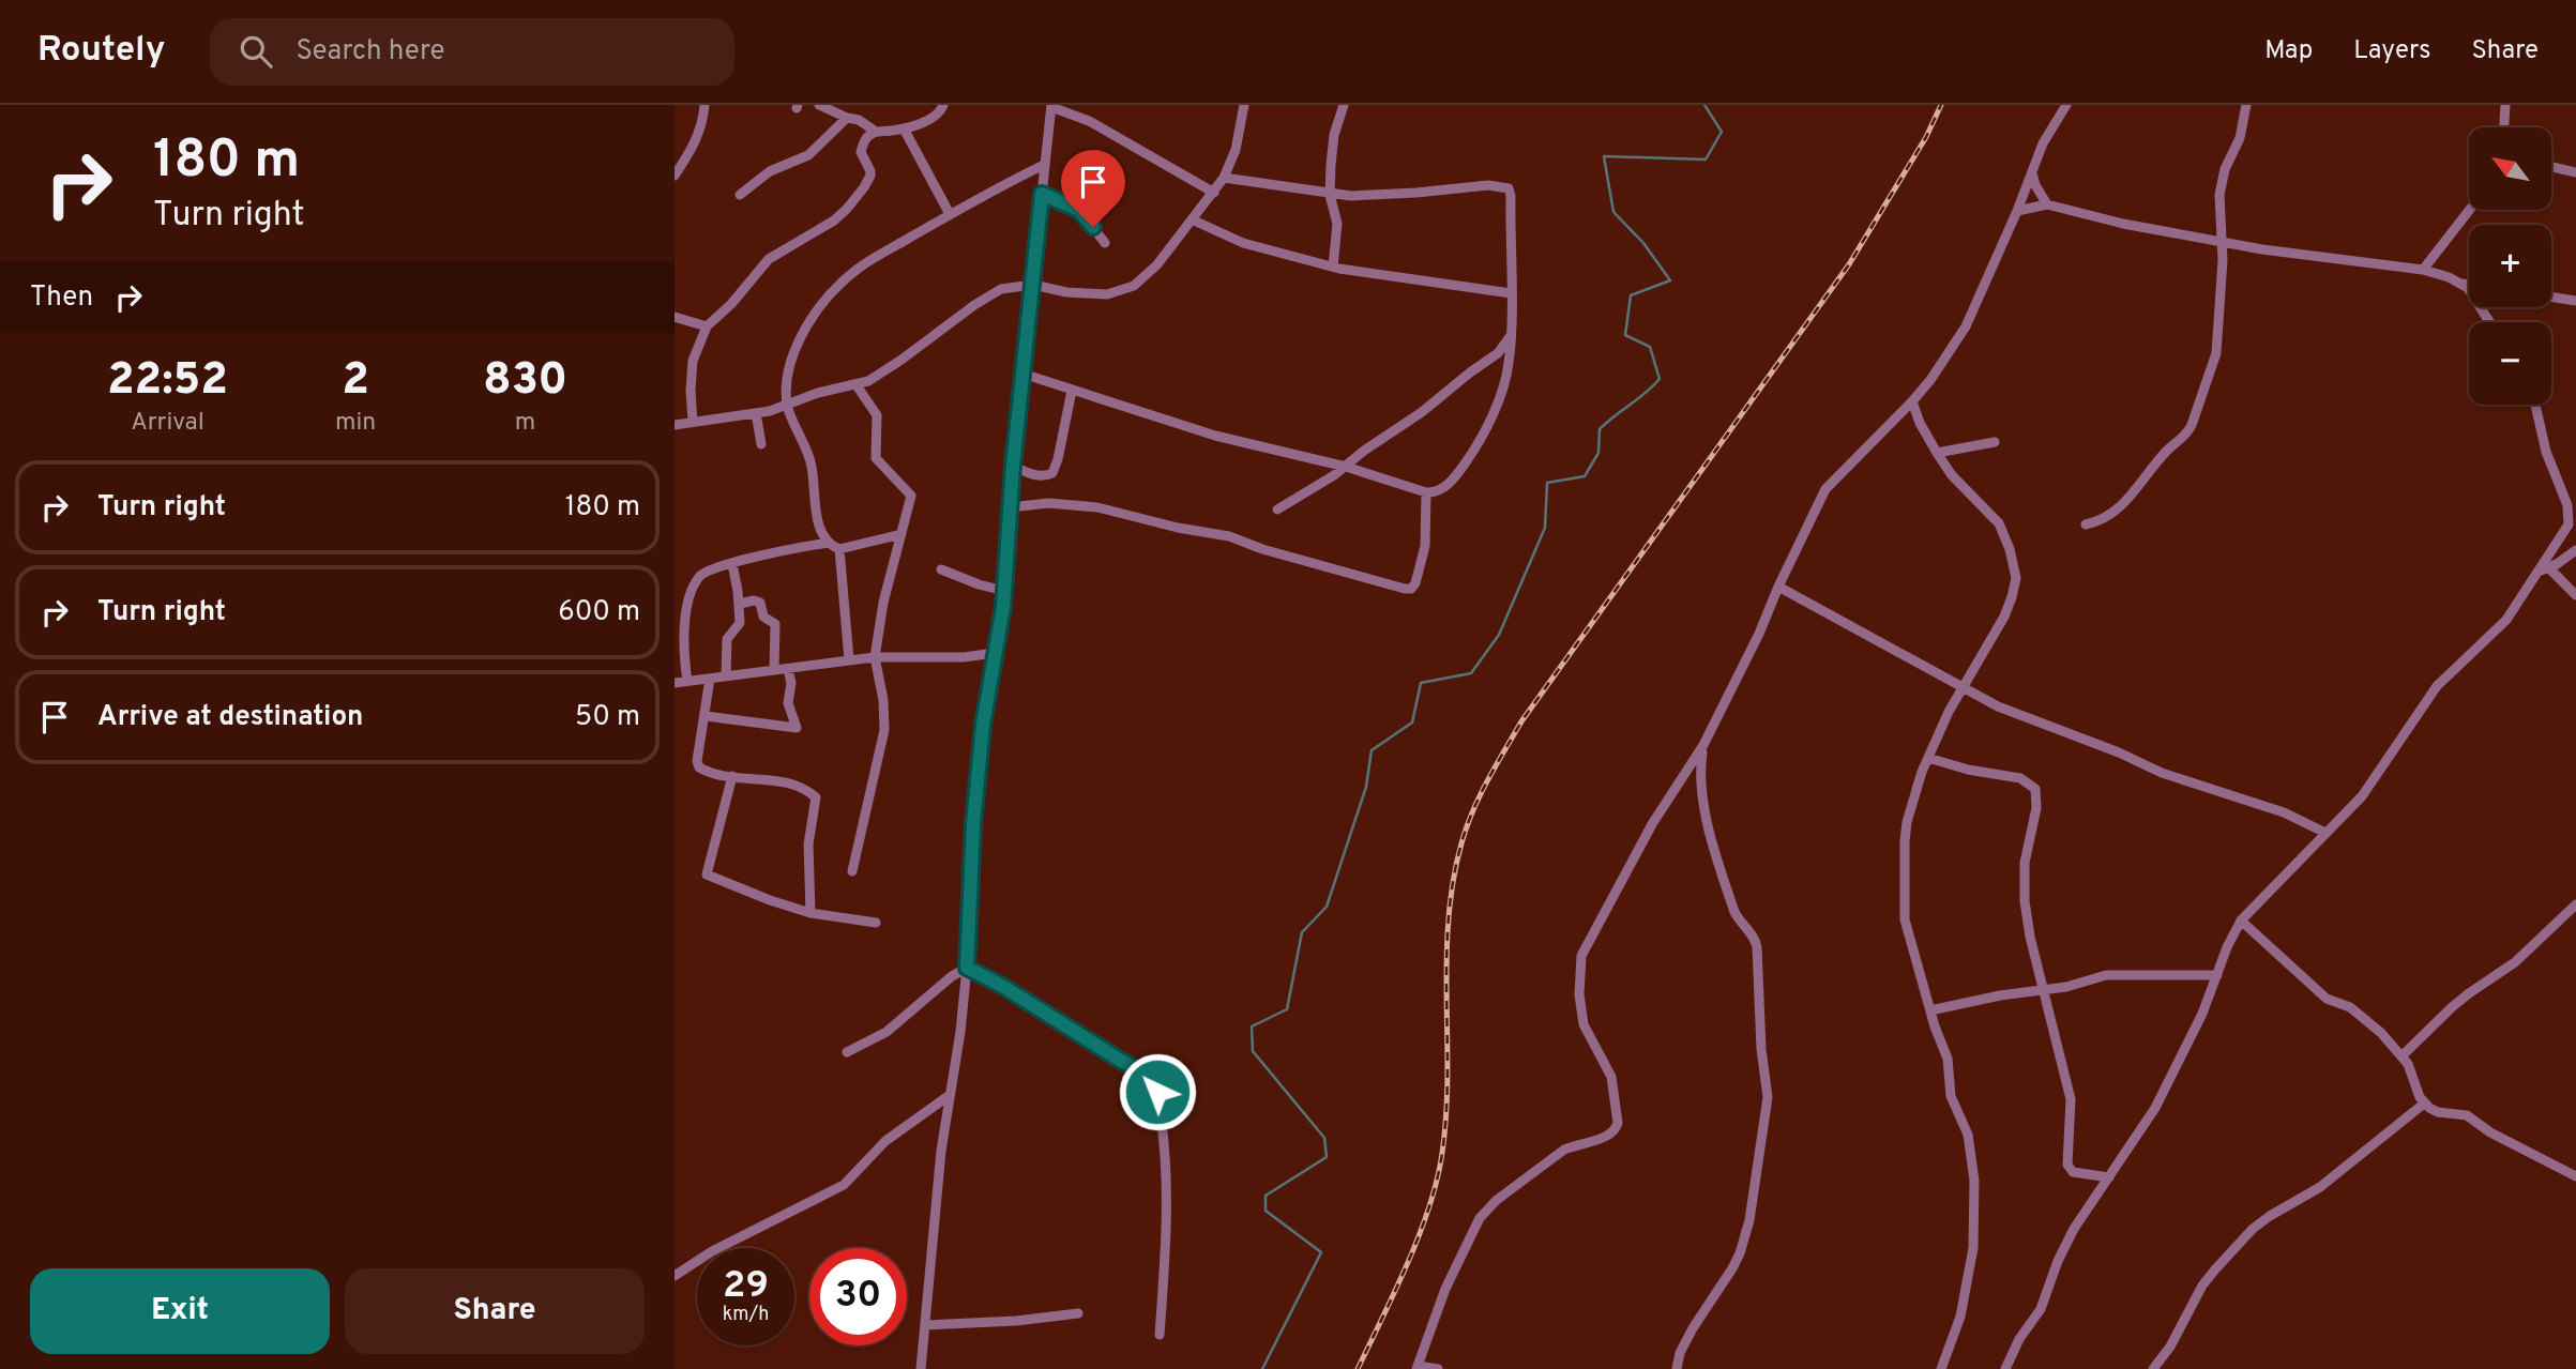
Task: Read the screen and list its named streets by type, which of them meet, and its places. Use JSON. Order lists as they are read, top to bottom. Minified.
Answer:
{"north":"top left","page":{"header":"Routely","search":"Search here","nav":["Map","Layers","Share"],"turn":["180 m","Turn right"],"map_buttons":["+","−"],"then":"Then","eta":["22:52","Arrival","2","min","830","m"],"list":[{"name":"Turn right","value":"180 m"},{"name":"Turn right","value":"600 m"},{"name":"Arrive at destination","value":"50 m"}],"speed":"29 km/h","limit":"30","buttons":["Exit","Share"]}}
